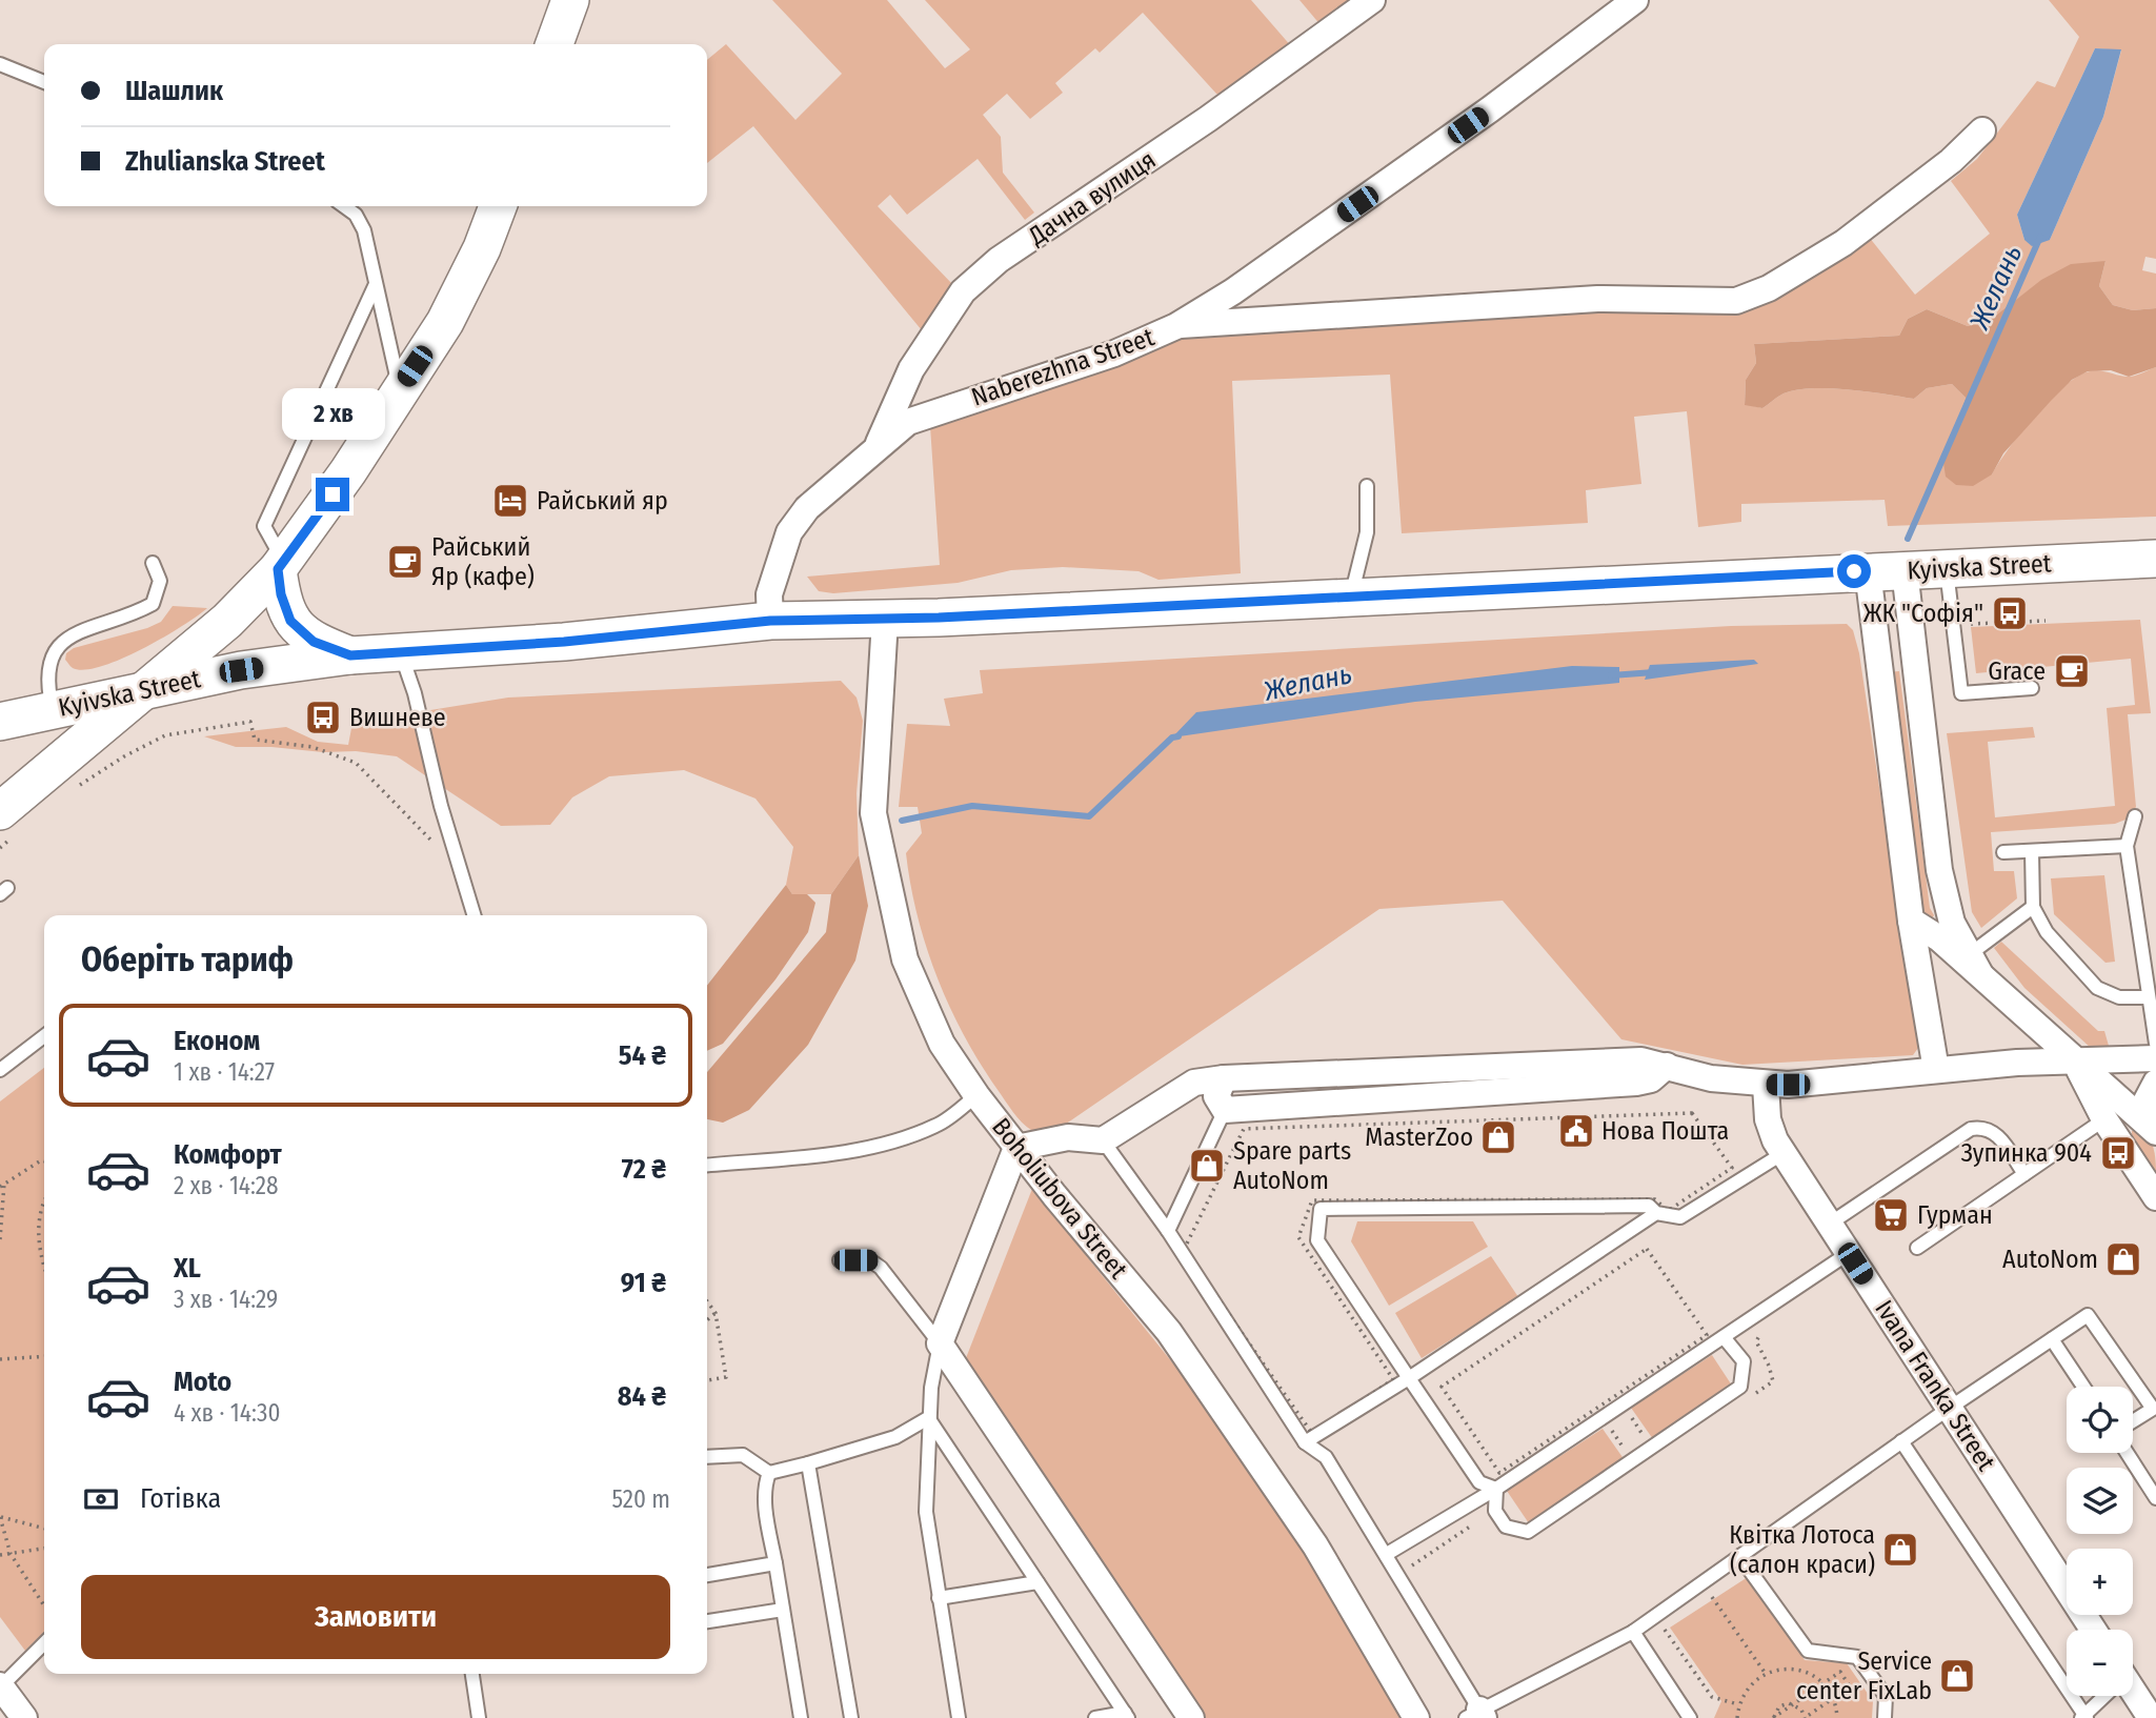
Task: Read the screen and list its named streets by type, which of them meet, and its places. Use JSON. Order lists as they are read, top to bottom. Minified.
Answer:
{"streets":{"main road":["Kyivska Street"],"street":["Дачна вулиця","Naberezhna Street","Boholiubova Street","Ivana Franka Street"]},"crossings":[["Дачна вулиця","Naberezhna Street"],["Naberezhna Street","Kyivska Street"],["Kyivska Street","Boholiubova Street"]],"water":["Желань"],"places":{"hotel":["Райський яр"],"cafe":["Райський Яр (кафе)","Grace"],"bus stop":["ЖК \"Софія\"","Вишневе","Зупинка 904"],"public building":["Нова Пошта"],"shop":["MasterZoo","Spare parts AutoNom","AutoNom","Квітка Лотоса (салон краси)","Service center FixLab"],"supermarket":["Гурман"]},"page":{"banner":["Шашлик","Zhulianska Street"],"bubble":"2 хв","heading":"Оберіть тариф","list":[{"name":"Економ","note":"1 хв · 14:27","value":"54 ₴"},{"name":"Комфорт","note":"2 хв · 14:28","value":"72 ₴"},{"name":"XL","note":"3 хв · 14:29","value":"91 ₴"},{"name":"Moto","note":"4 хв · 14:30","value":"84 ₴"}],"map_buttons":["+","−"],"pay":["Готівка","520 m"],"buttons":"Замовити"}}
